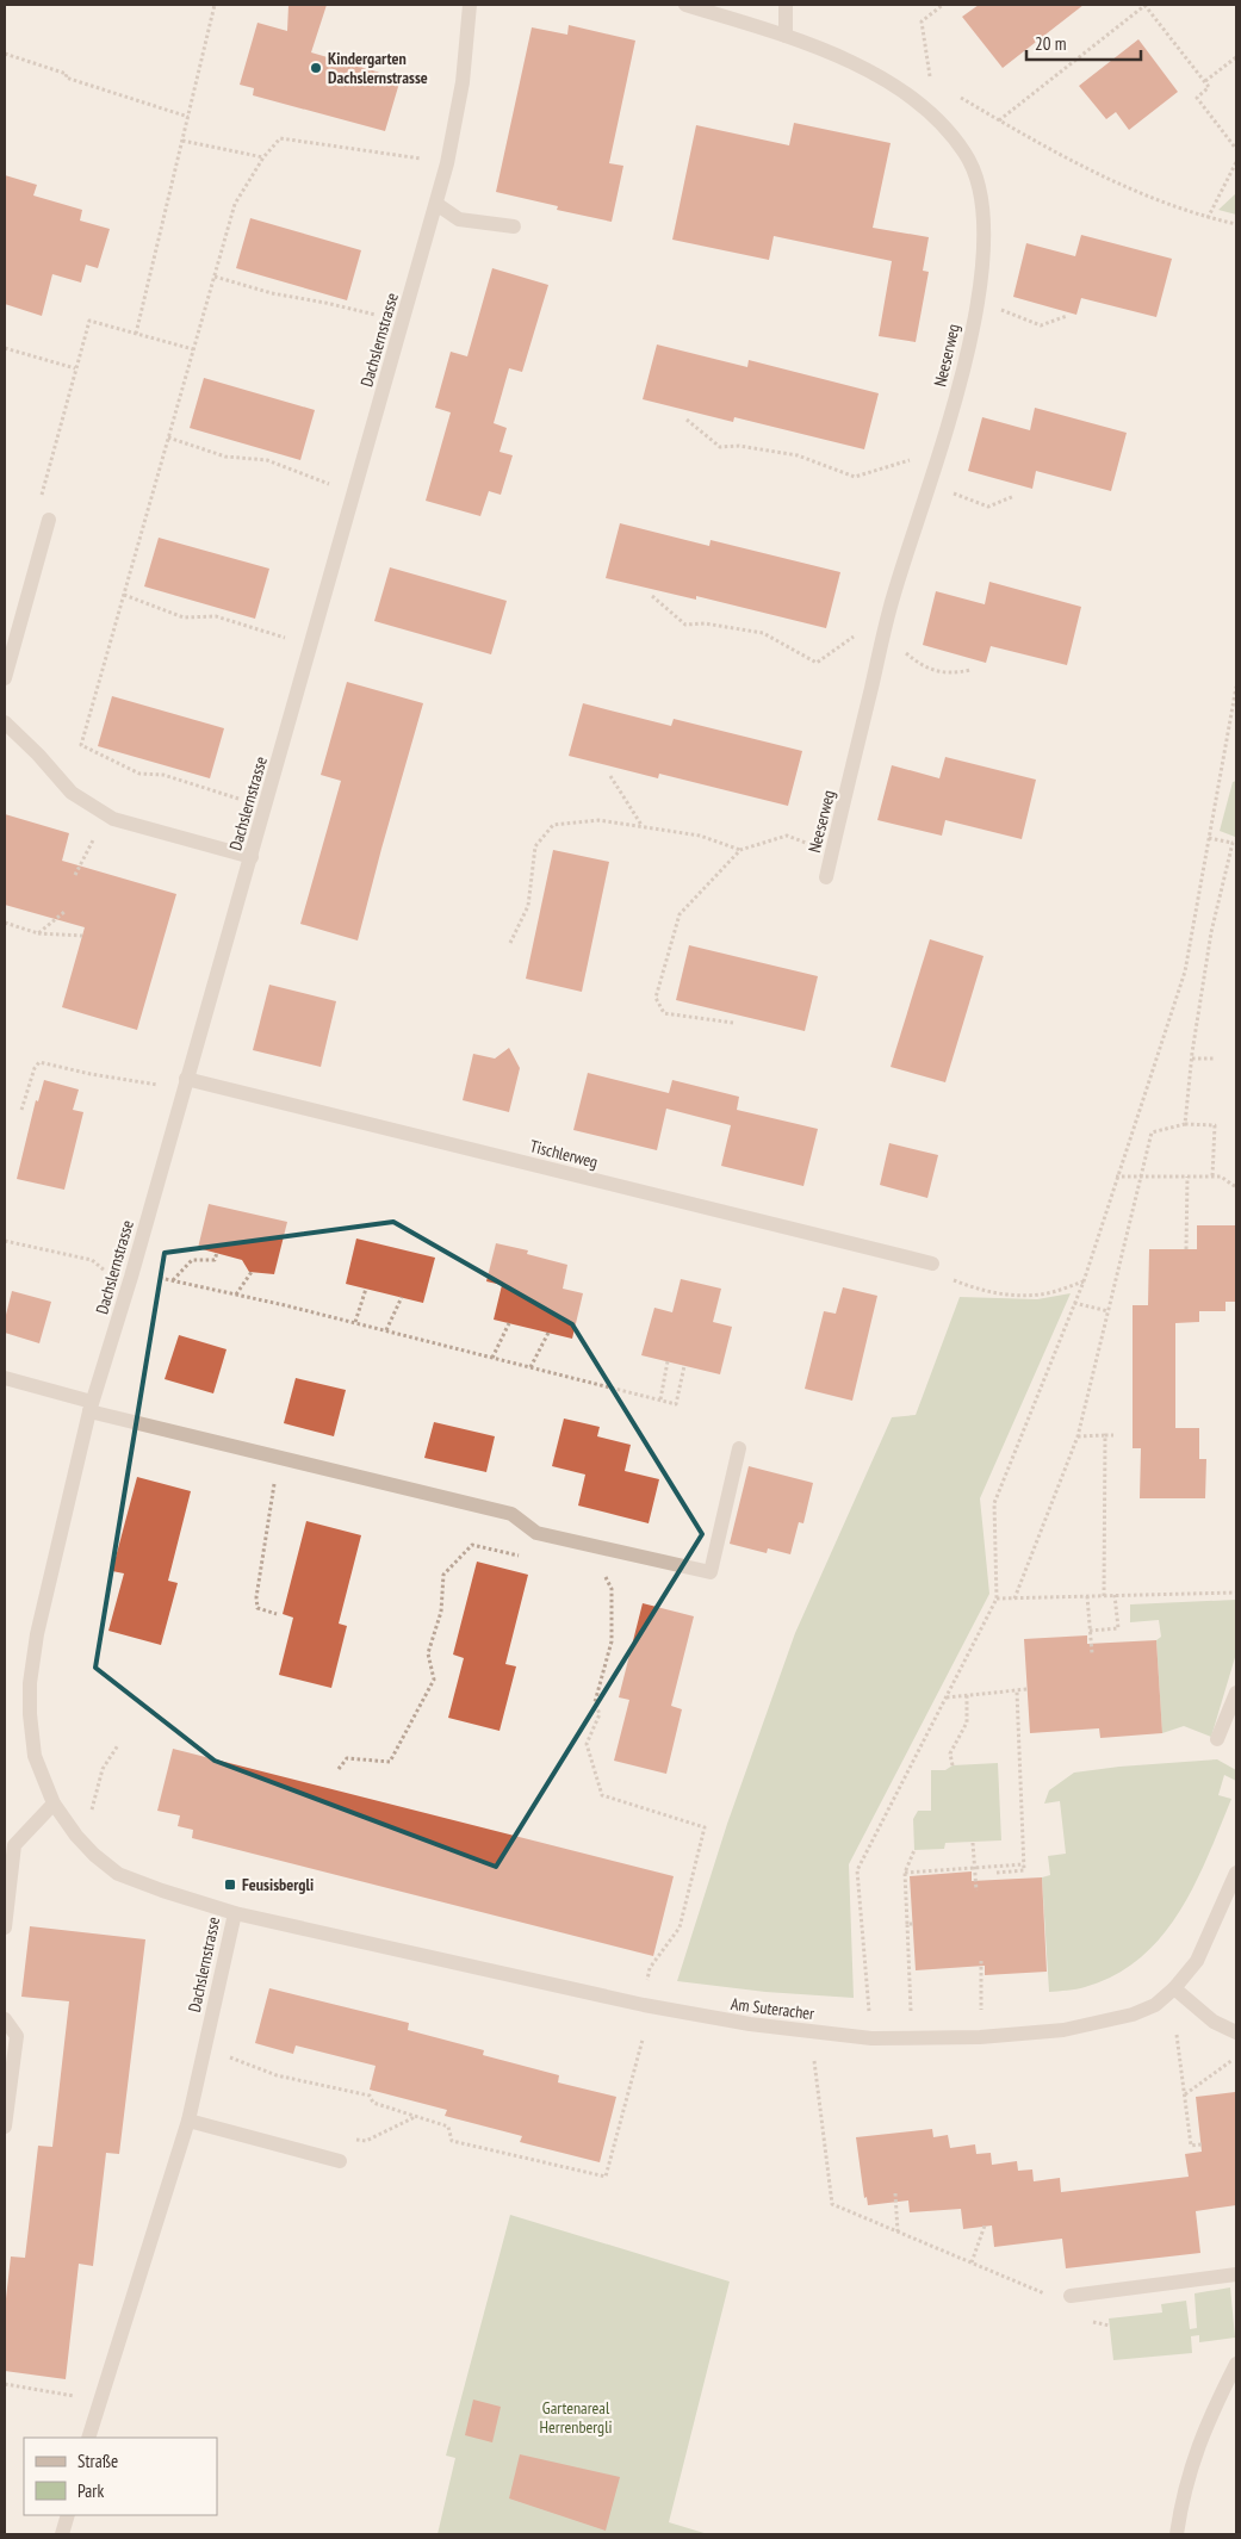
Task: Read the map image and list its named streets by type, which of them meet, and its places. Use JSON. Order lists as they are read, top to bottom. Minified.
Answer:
{"streets":{"street":["Dachslernstrasse","Neeserweg","Tischlerweg","Am Suteracher"]},"crossings":[["Dachslernstrasse","Tischlerweg"],["Dachslernstrasse","Am Suteracher"]],"parks":["Gartenareal Herrenbergli"],"places":{"other":["Kindergarten Dachslernstrasse"],"transit":["Feusisbergli"]},"legend":["Straße","Park"],"scale_bar":"20 m"}
